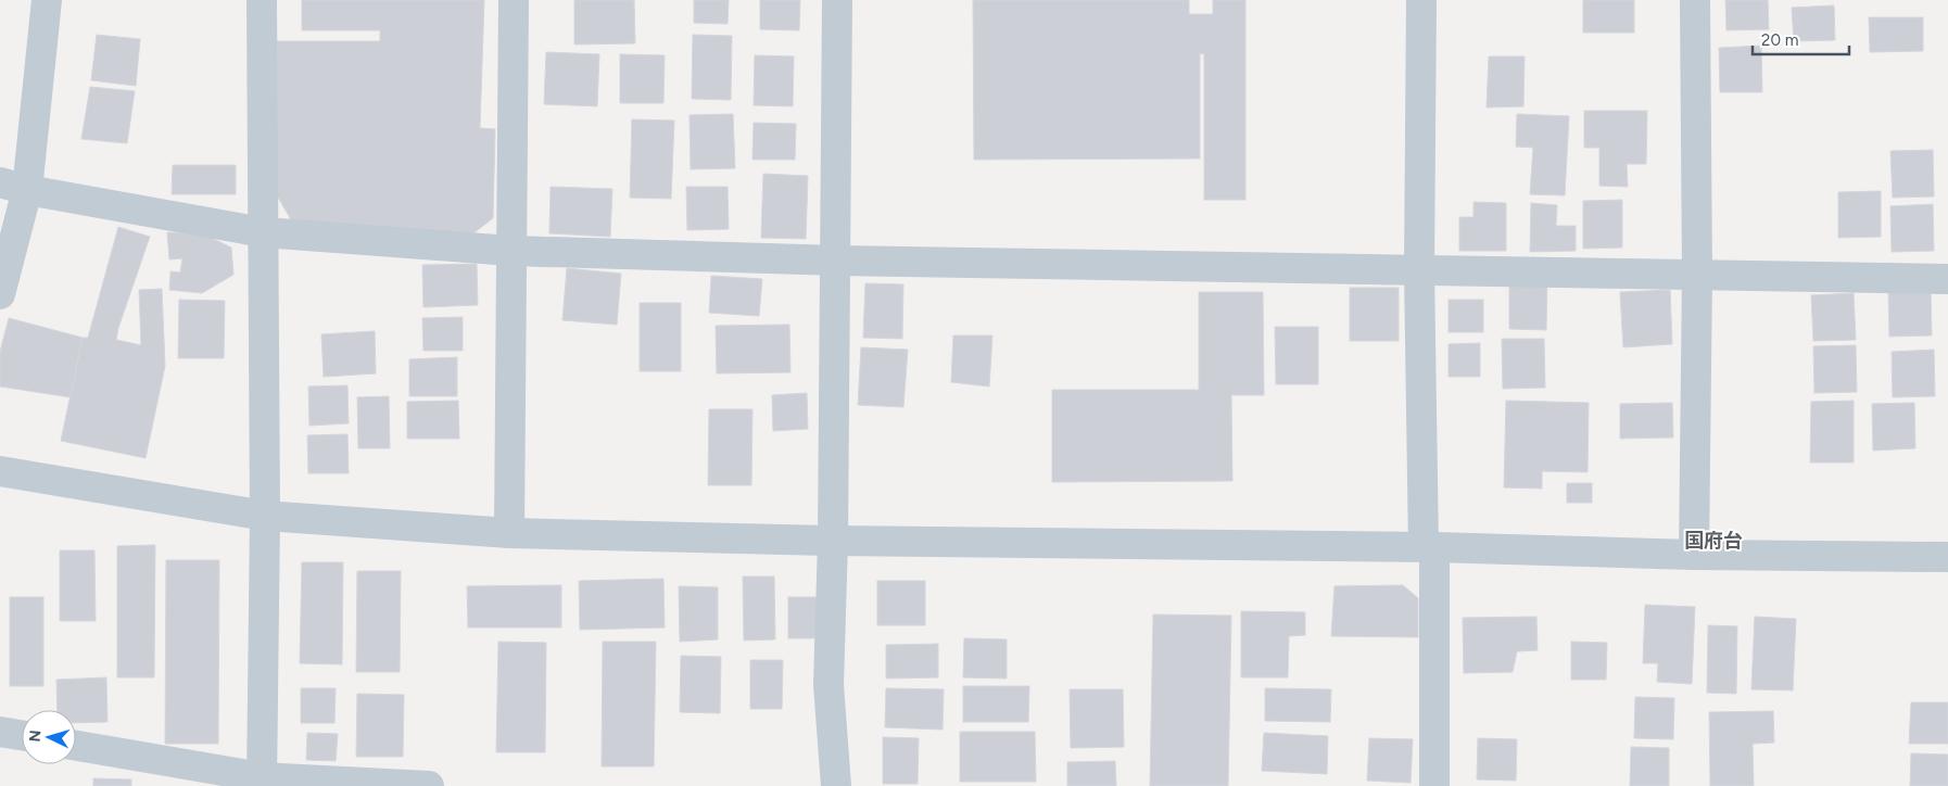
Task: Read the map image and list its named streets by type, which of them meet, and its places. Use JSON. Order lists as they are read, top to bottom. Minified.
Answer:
{"districts":["国府台"],"scale_bar":"20 m","north":"left"}
